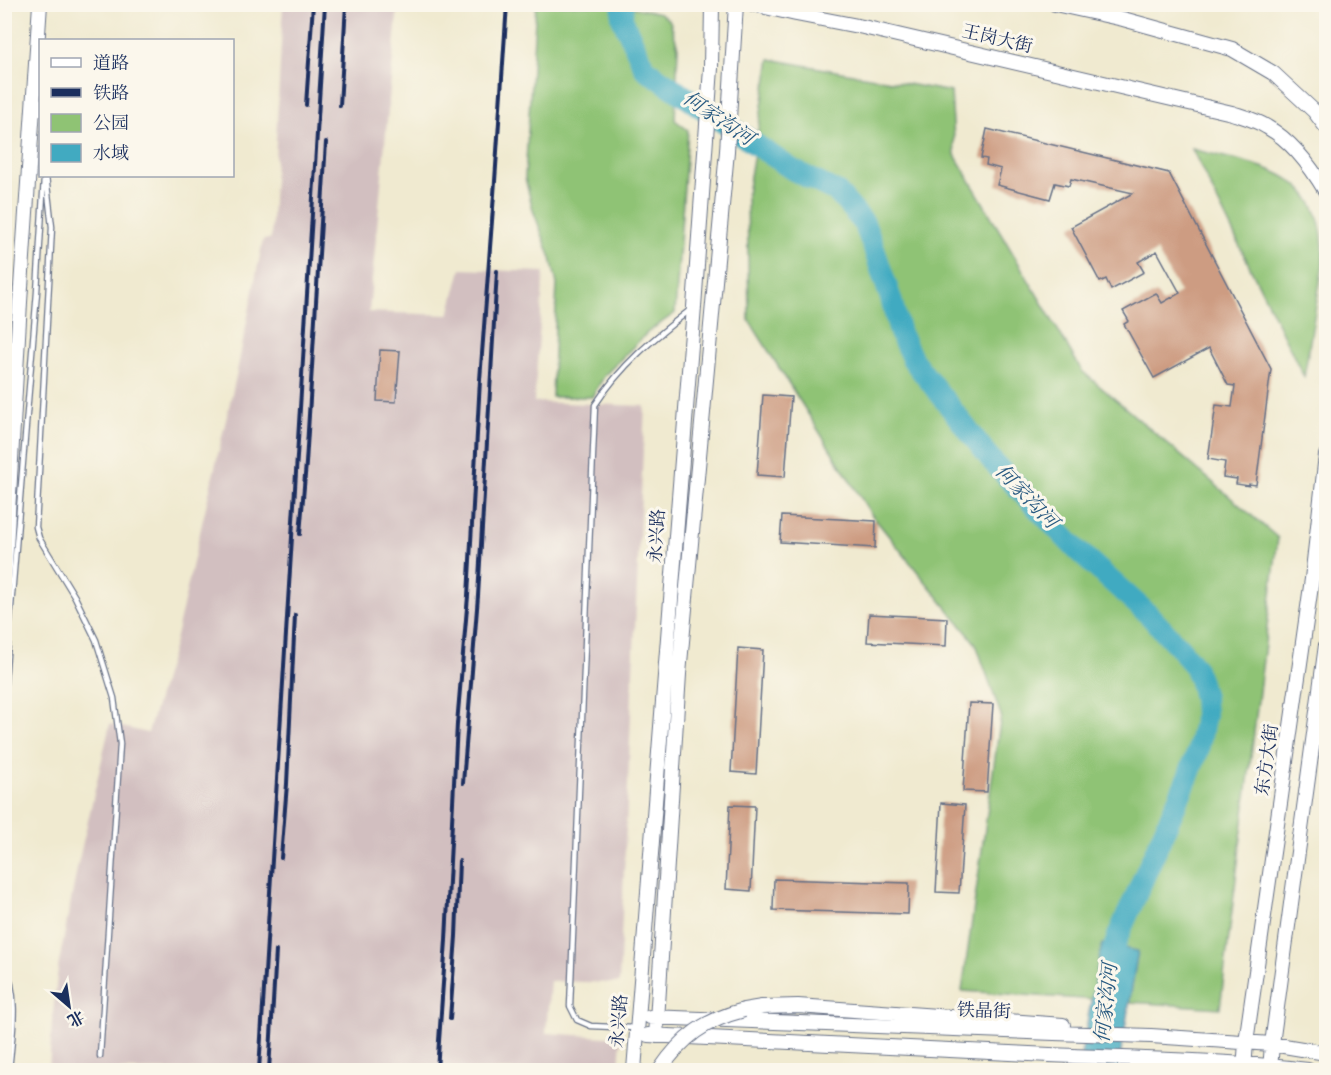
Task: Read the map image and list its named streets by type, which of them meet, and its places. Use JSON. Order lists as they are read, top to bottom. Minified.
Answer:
{"streets":{"main road":["王岗大街","永兴路","东方大街","铁晶街"]},"crossings":[["永兴路","铁晶街"],["东方大街","铁晶街"]],"water":["何家沟河"],"legend":["道路","铁路","公园","水域"],"north":"bottom right"}
